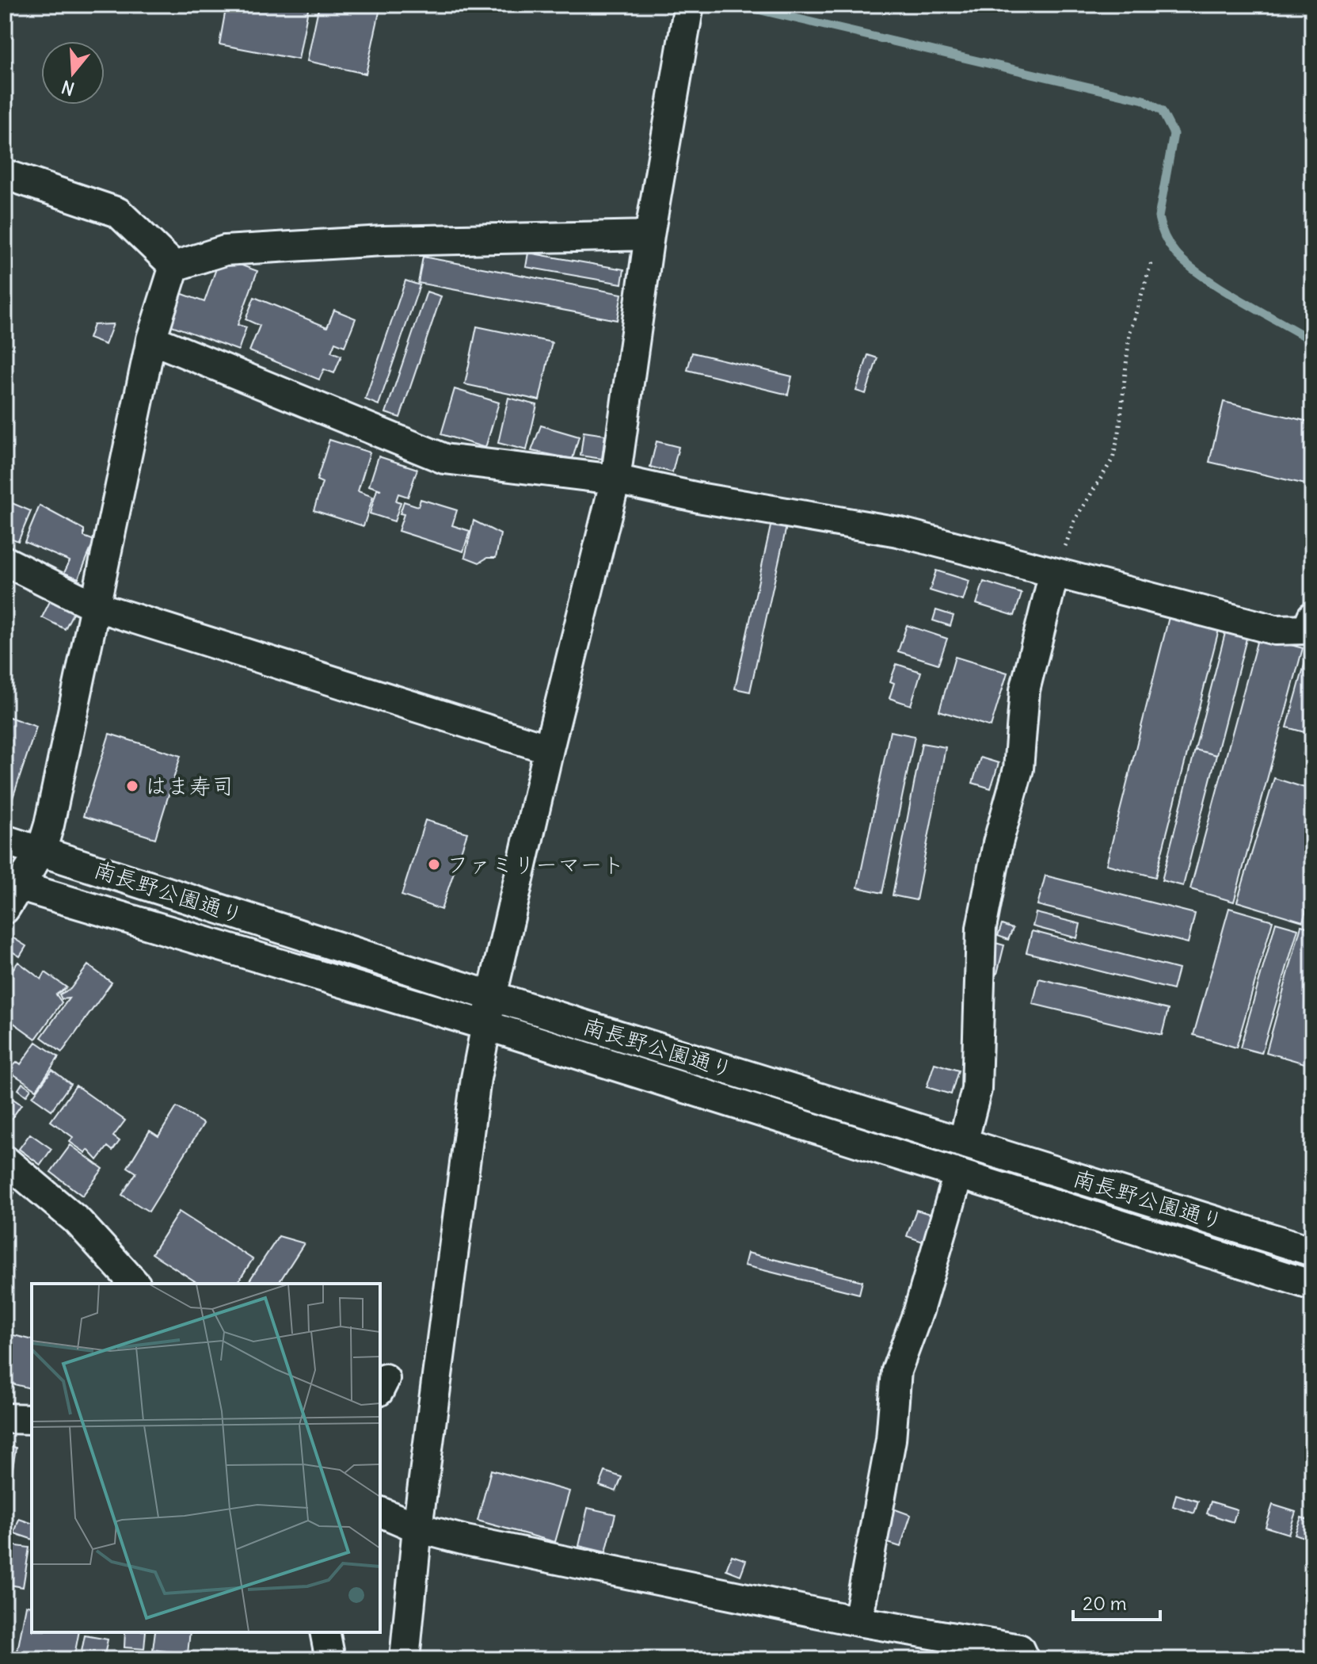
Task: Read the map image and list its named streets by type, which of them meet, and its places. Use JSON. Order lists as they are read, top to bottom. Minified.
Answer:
{"streets":{"street":["南長野公園通り"]},"places":["はま寿司","ファミリーマート"],"scale_bar":"20 m","north":"bottom"}
